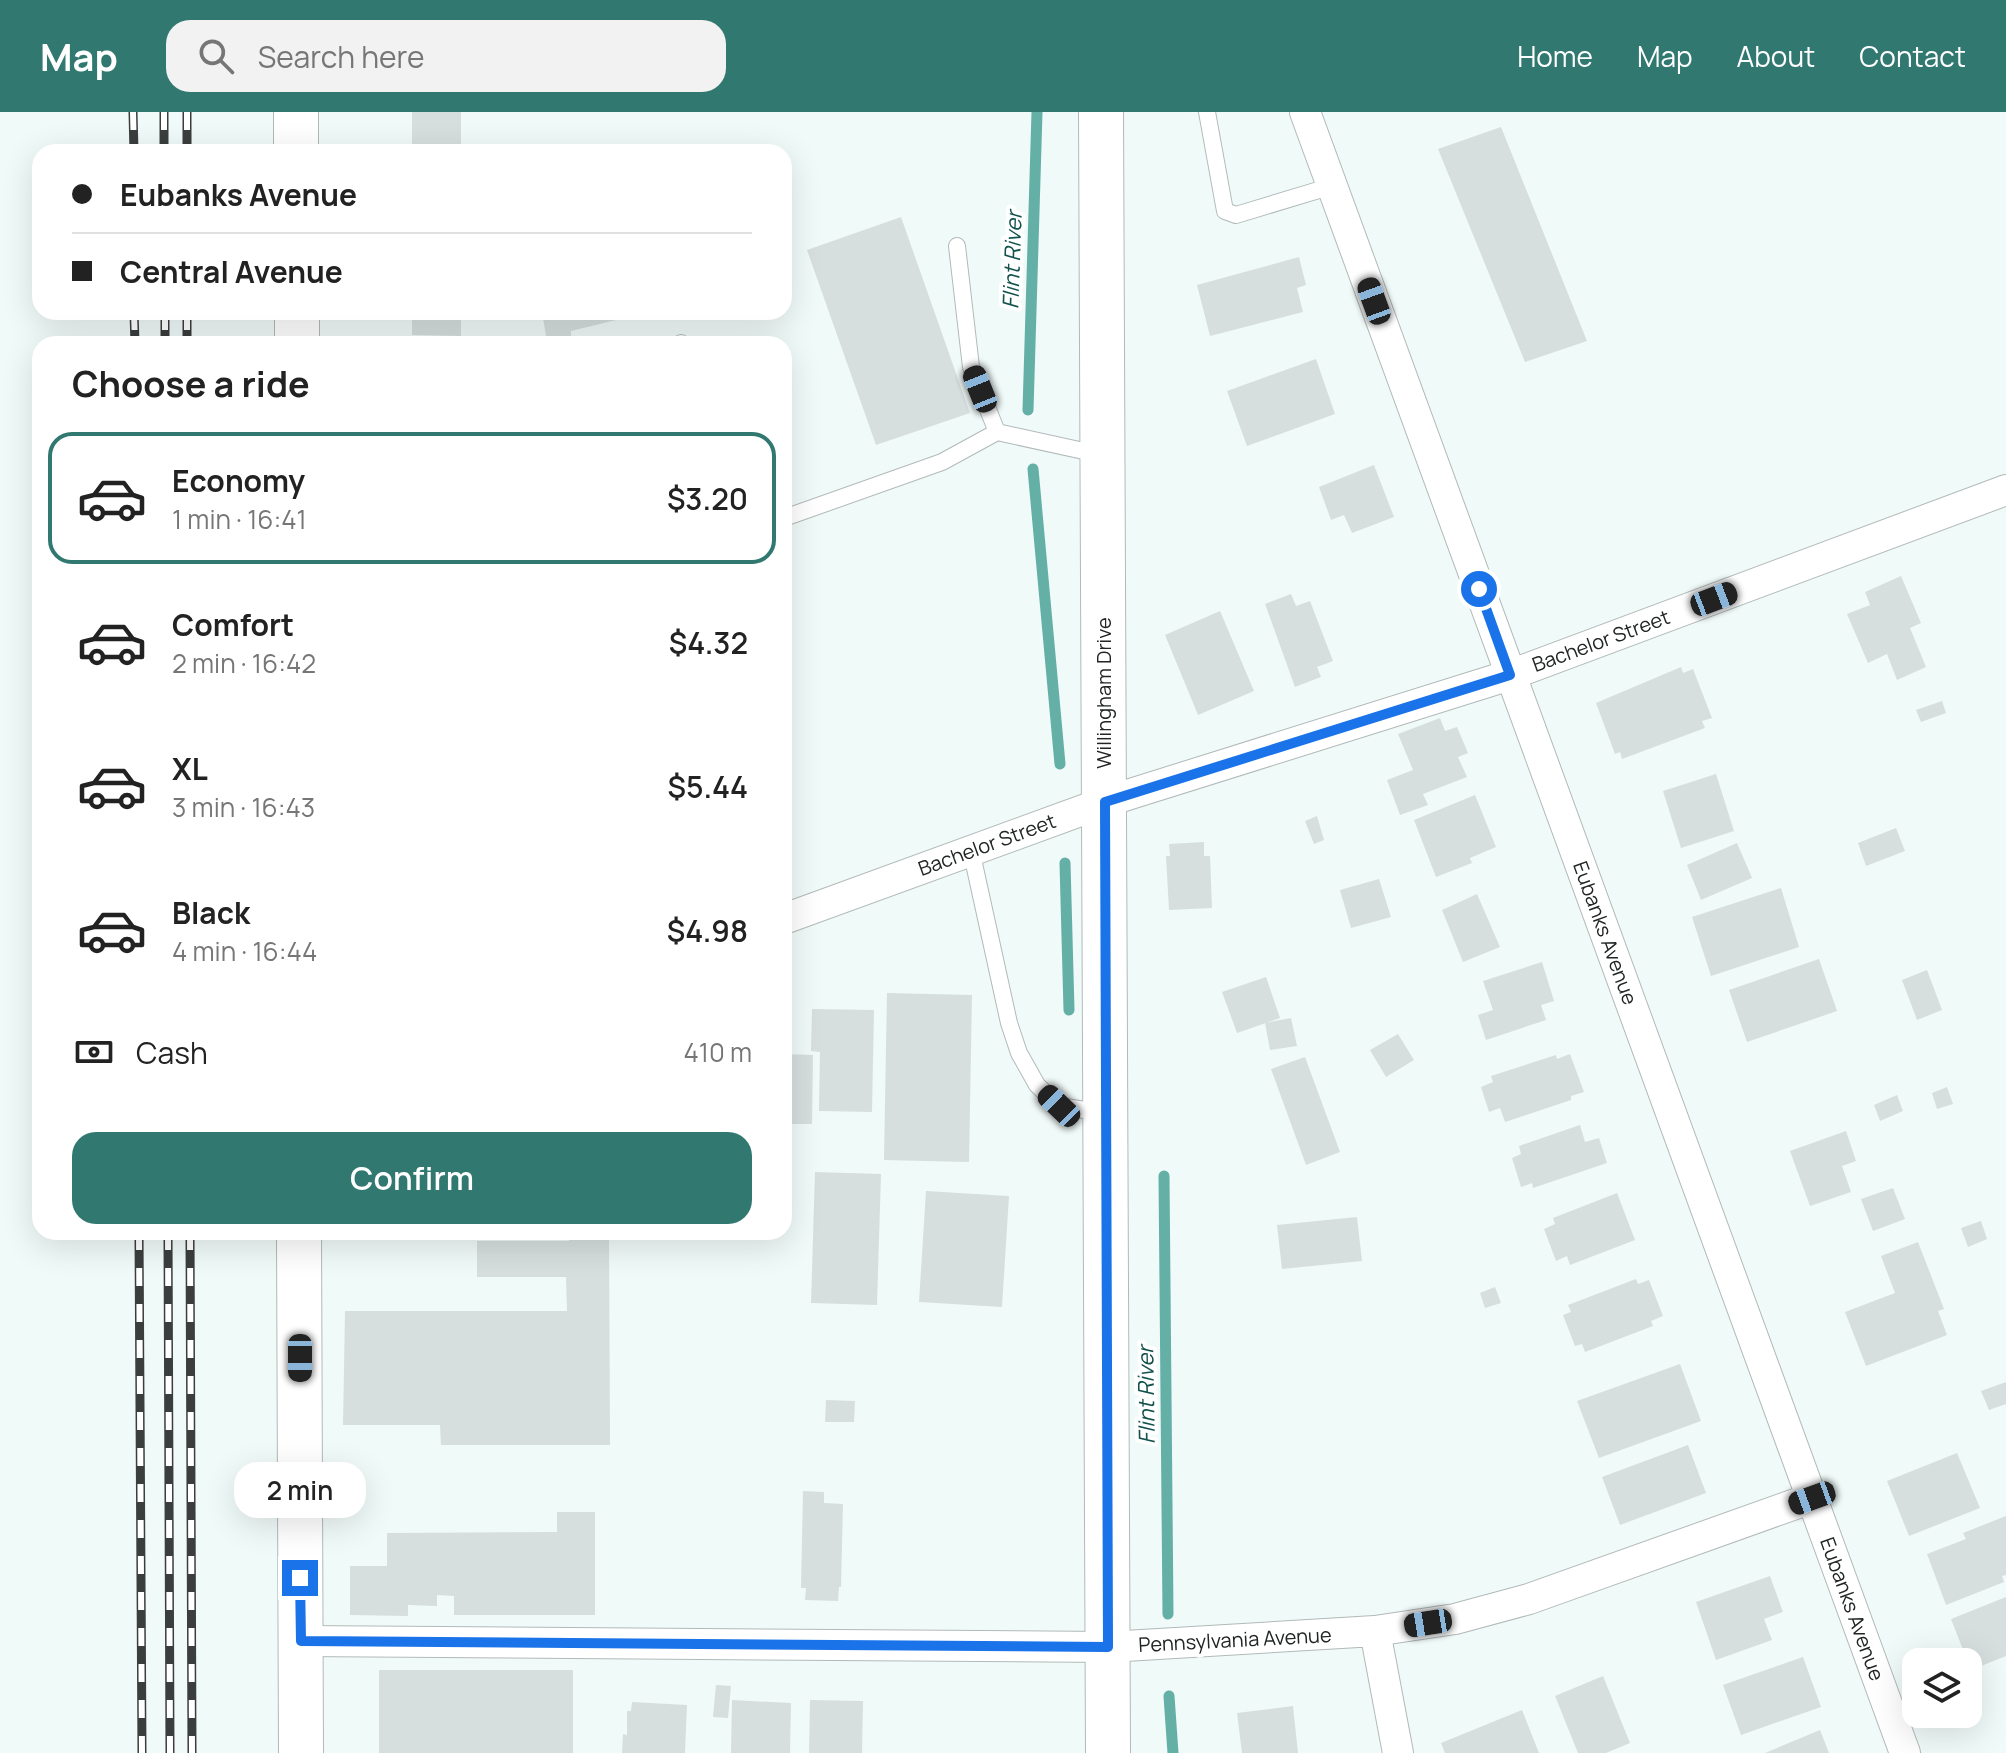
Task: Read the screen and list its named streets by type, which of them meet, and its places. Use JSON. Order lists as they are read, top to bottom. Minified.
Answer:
{"streets":{"street":["Bachelor Street","Willingham Drive","Eubanks Avenue","Pennsylvania Avenue"]},"crossings":[["Bachelor Street","Willingham Drive"],["Bachelor Street","Eubanks Avenue"],["Willingham Drive","Pennsylvania Avenue"],["Eubanks Avenue","Pennsylvania Avenue"]],"water":["Flint River"],"page":{"header":"Map","search":"Search here","nav":["Home","Map","About","Contact"],"banner":["Eubanks Avenue","Central Avenue"],"heading":"Choose a ride","list":[{"name":"Economy","note":"1 min · 16:41","value":"$3.20"},{"name":"Comfort","note":"2 min · 16:42","value":"$4.32"},{"name":"XL","note":"3 min · 16:43","value":"$5.44"},{"name":"Black","note":"4 min · 16:44","value":"$4.98"}],"pay":["Cash","410 m"],"buttons":"Confirm","bubble":"2 min"}}
